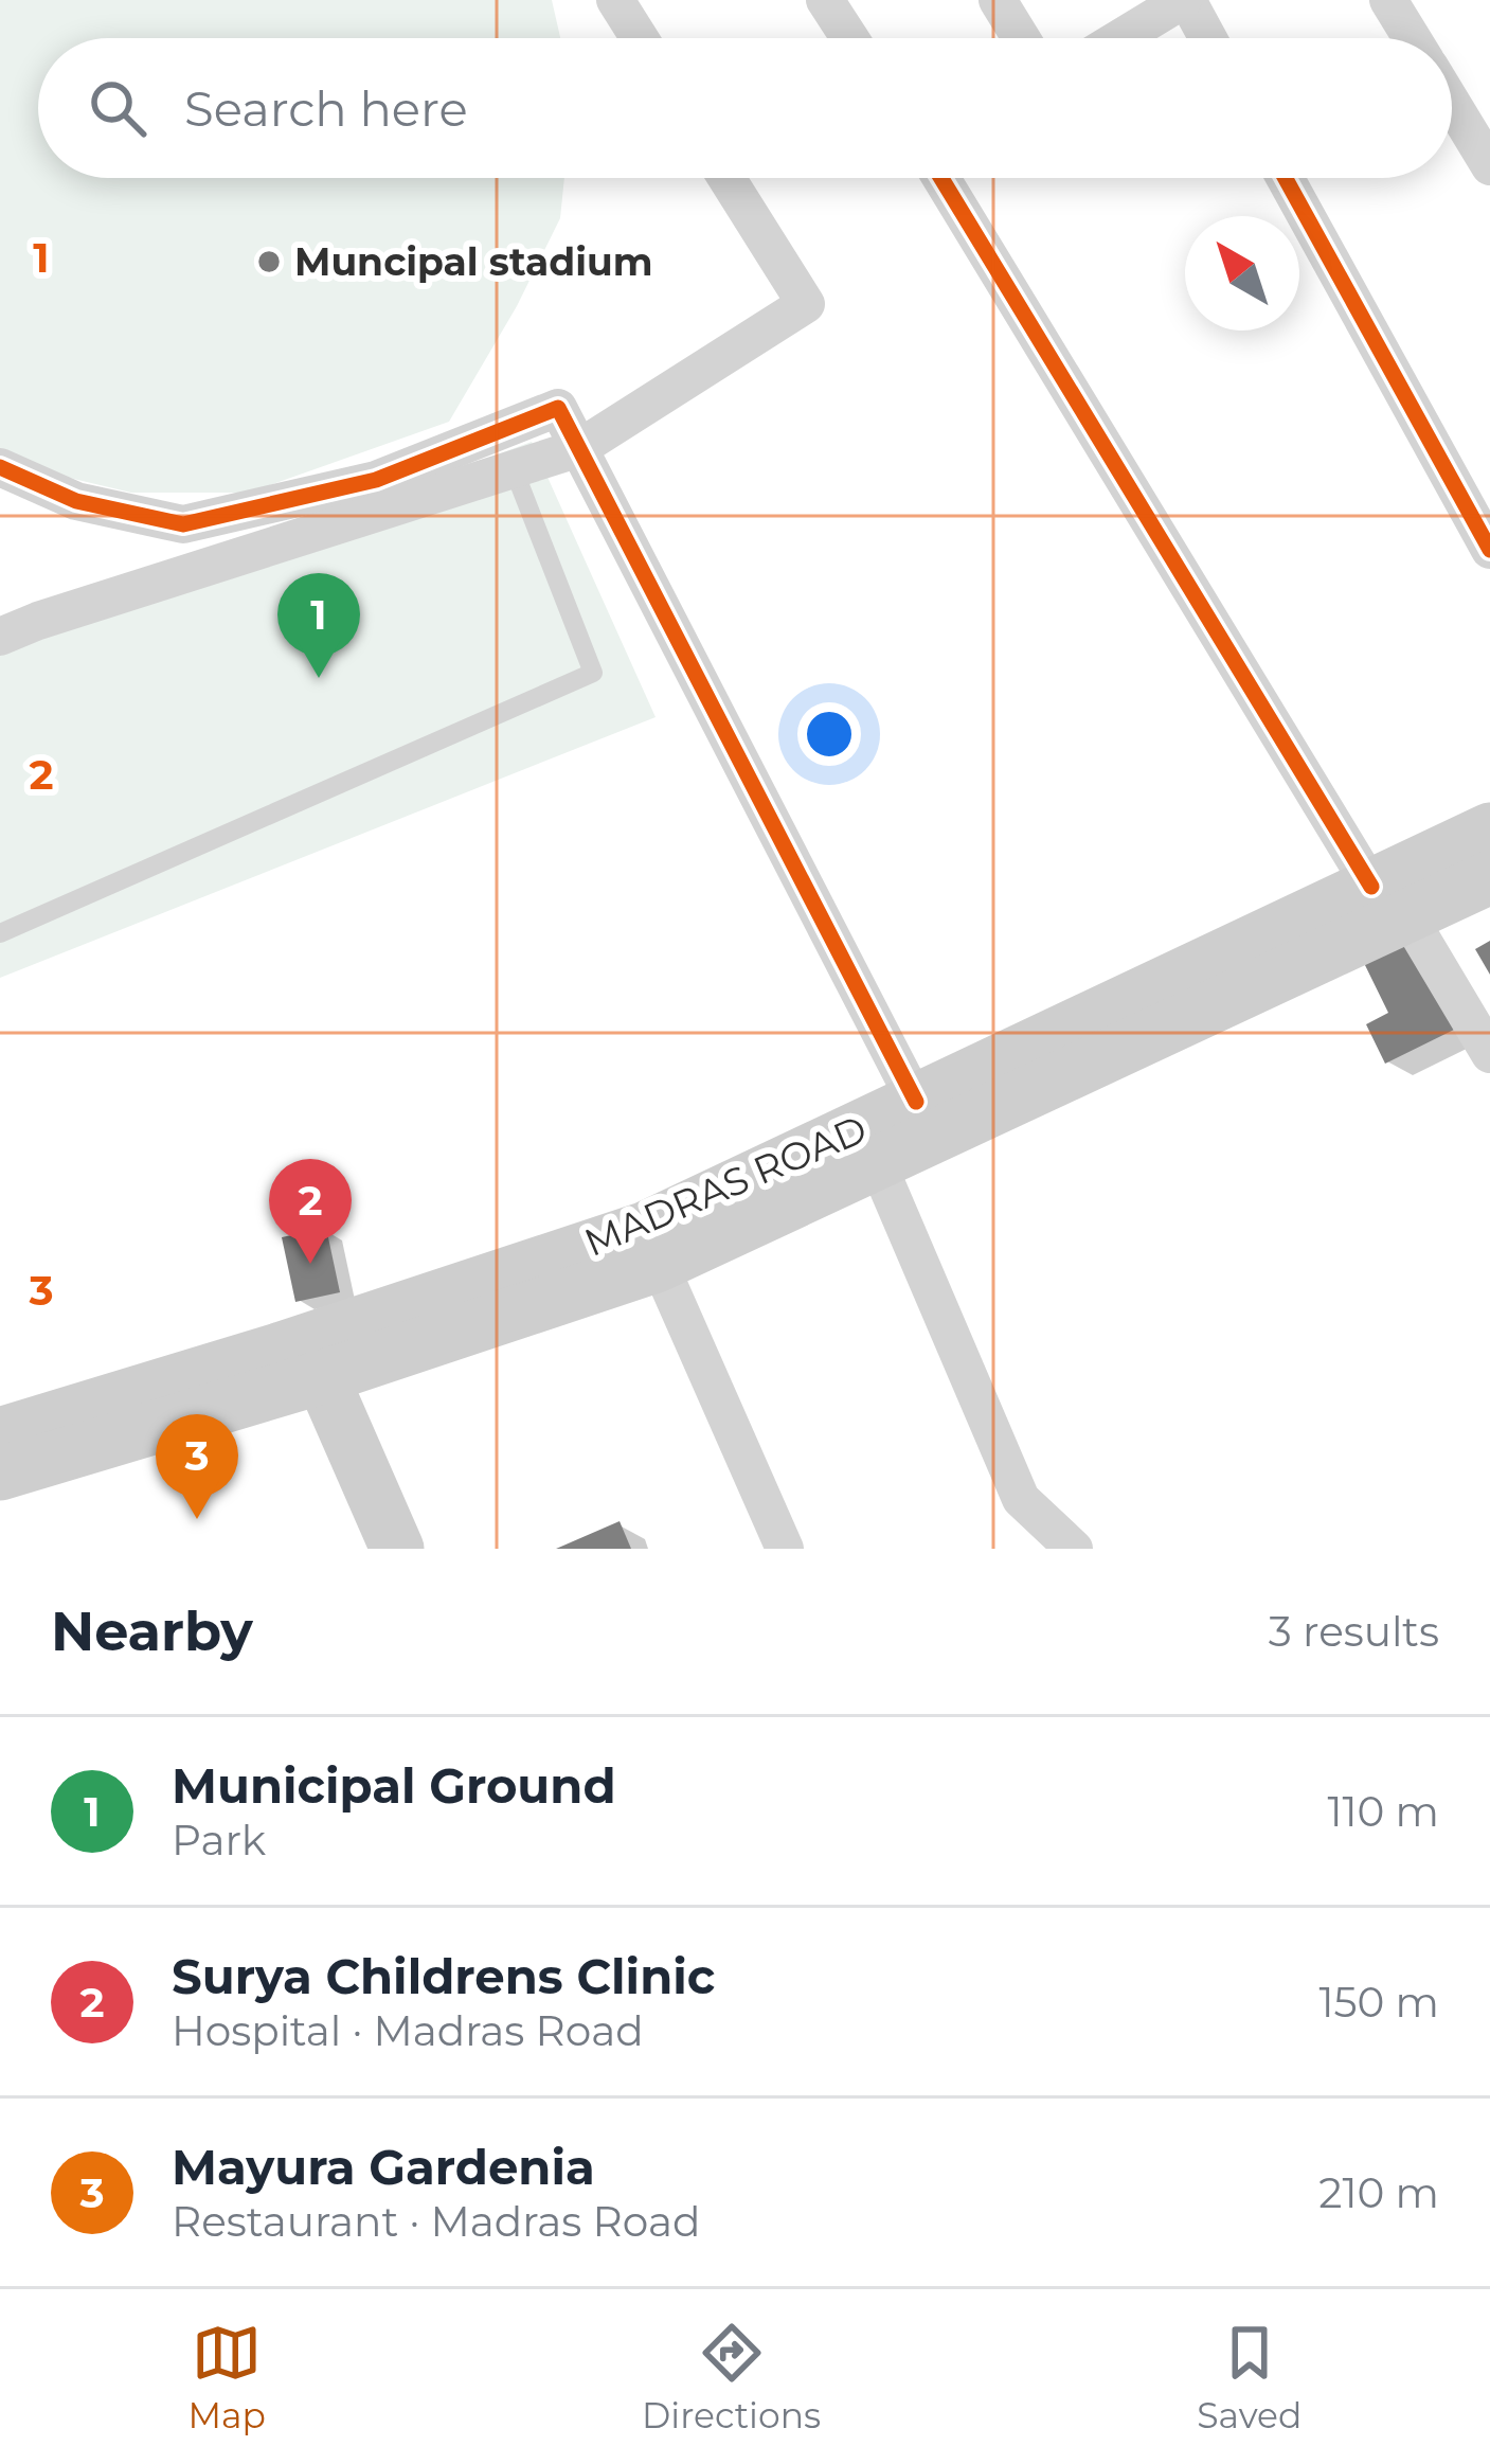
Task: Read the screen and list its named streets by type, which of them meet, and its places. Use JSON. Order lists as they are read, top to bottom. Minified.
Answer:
{"streets":{"main road":["MADRAS ROAD"]},"places":["Muncipal stadium"],"north":"top left","page":{"search":"Search here","pins":["1","2","3"],"heading":["Nearby","3 results"],"list":[{"mark":"1","name":"Municipal Ground","note":"Park","value":"110 m"},{"mark":"2","name":"Surya Childrens Clinic","note":"Hospital · Madras Road","value":"150 m"},{"mark":"3","name":"Mayura Gardenia","note":"Restaurant · Madras Road","value":"210 m"}],"nav":["Map","Directions","Saved"]},"grid":{"rows":["1","2","3"]}}
